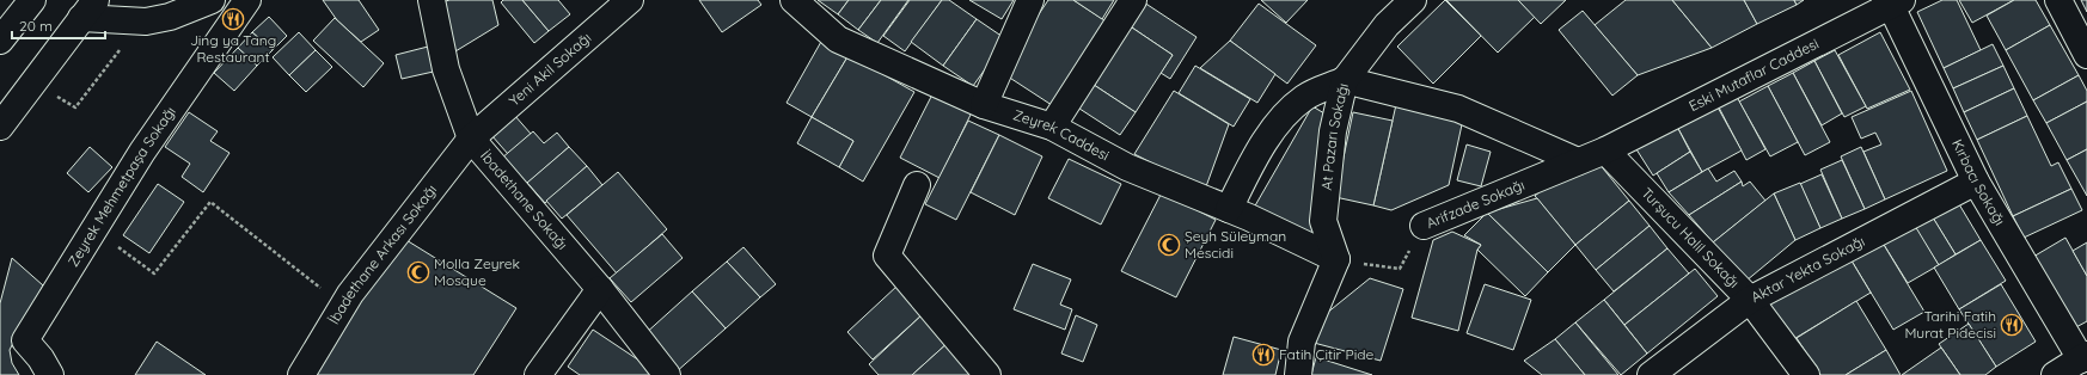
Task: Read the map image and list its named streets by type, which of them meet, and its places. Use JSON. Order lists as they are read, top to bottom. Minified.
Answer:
{"streets":{"street":["Yeni Akil Sokağı","Eski Mutaflar Caddesi","Zeyrek Caddesi","At Pazarı Sokağı","Kırbacı Sokağı","Zeyrek Mehmetpaşa Sokağı","İbadethane Sokağı","Arifzade Sokağı","Turşucu Halil Sokağı","İbadethane Arkası Sokağı","Aktar Yekta Sokağı"]},"crossings":[["Yeni Akil Sokağı","İbadethane Sokağı"],["Yeni Akil Sokağı","İbadethane Arkası Sokağı"],["Eski Mutaflar Caddesi","Kırbacı Sokağı"],["Eski Mutaflar Caddesi","Arifzade Sokağı"],["Eski Mutaflar Caddesi","Turşucu Halil Sokağı"],["Zeyrek Caddesi","At Pazarı Sokağı"],["Zeyrek Caddesi","Arifzade Sokağı"],["At Pazarı Sokağı","Arifzade Sokağı"],["Kırbacı Sokağı","Aktar Yekta Sokağı"],["İbadethane Sokağı","İbadethane Arkası Sokağı"],["Arifzade Sokağı","Turşucu Halil Sokağı"],["Turşucu Halil Sokağı","Aktar Yekta Sokağı"]],"places":{"restaurant":["Jing ya Tang Restaurant","Tarihi Fatih Murat Pidecisi","Fatih Çitir Pide"],"mosque":["Şeyh Süleyman Mescidi","Molla Zeyrek Mosque"]},"scale_bar":"20 m"}
